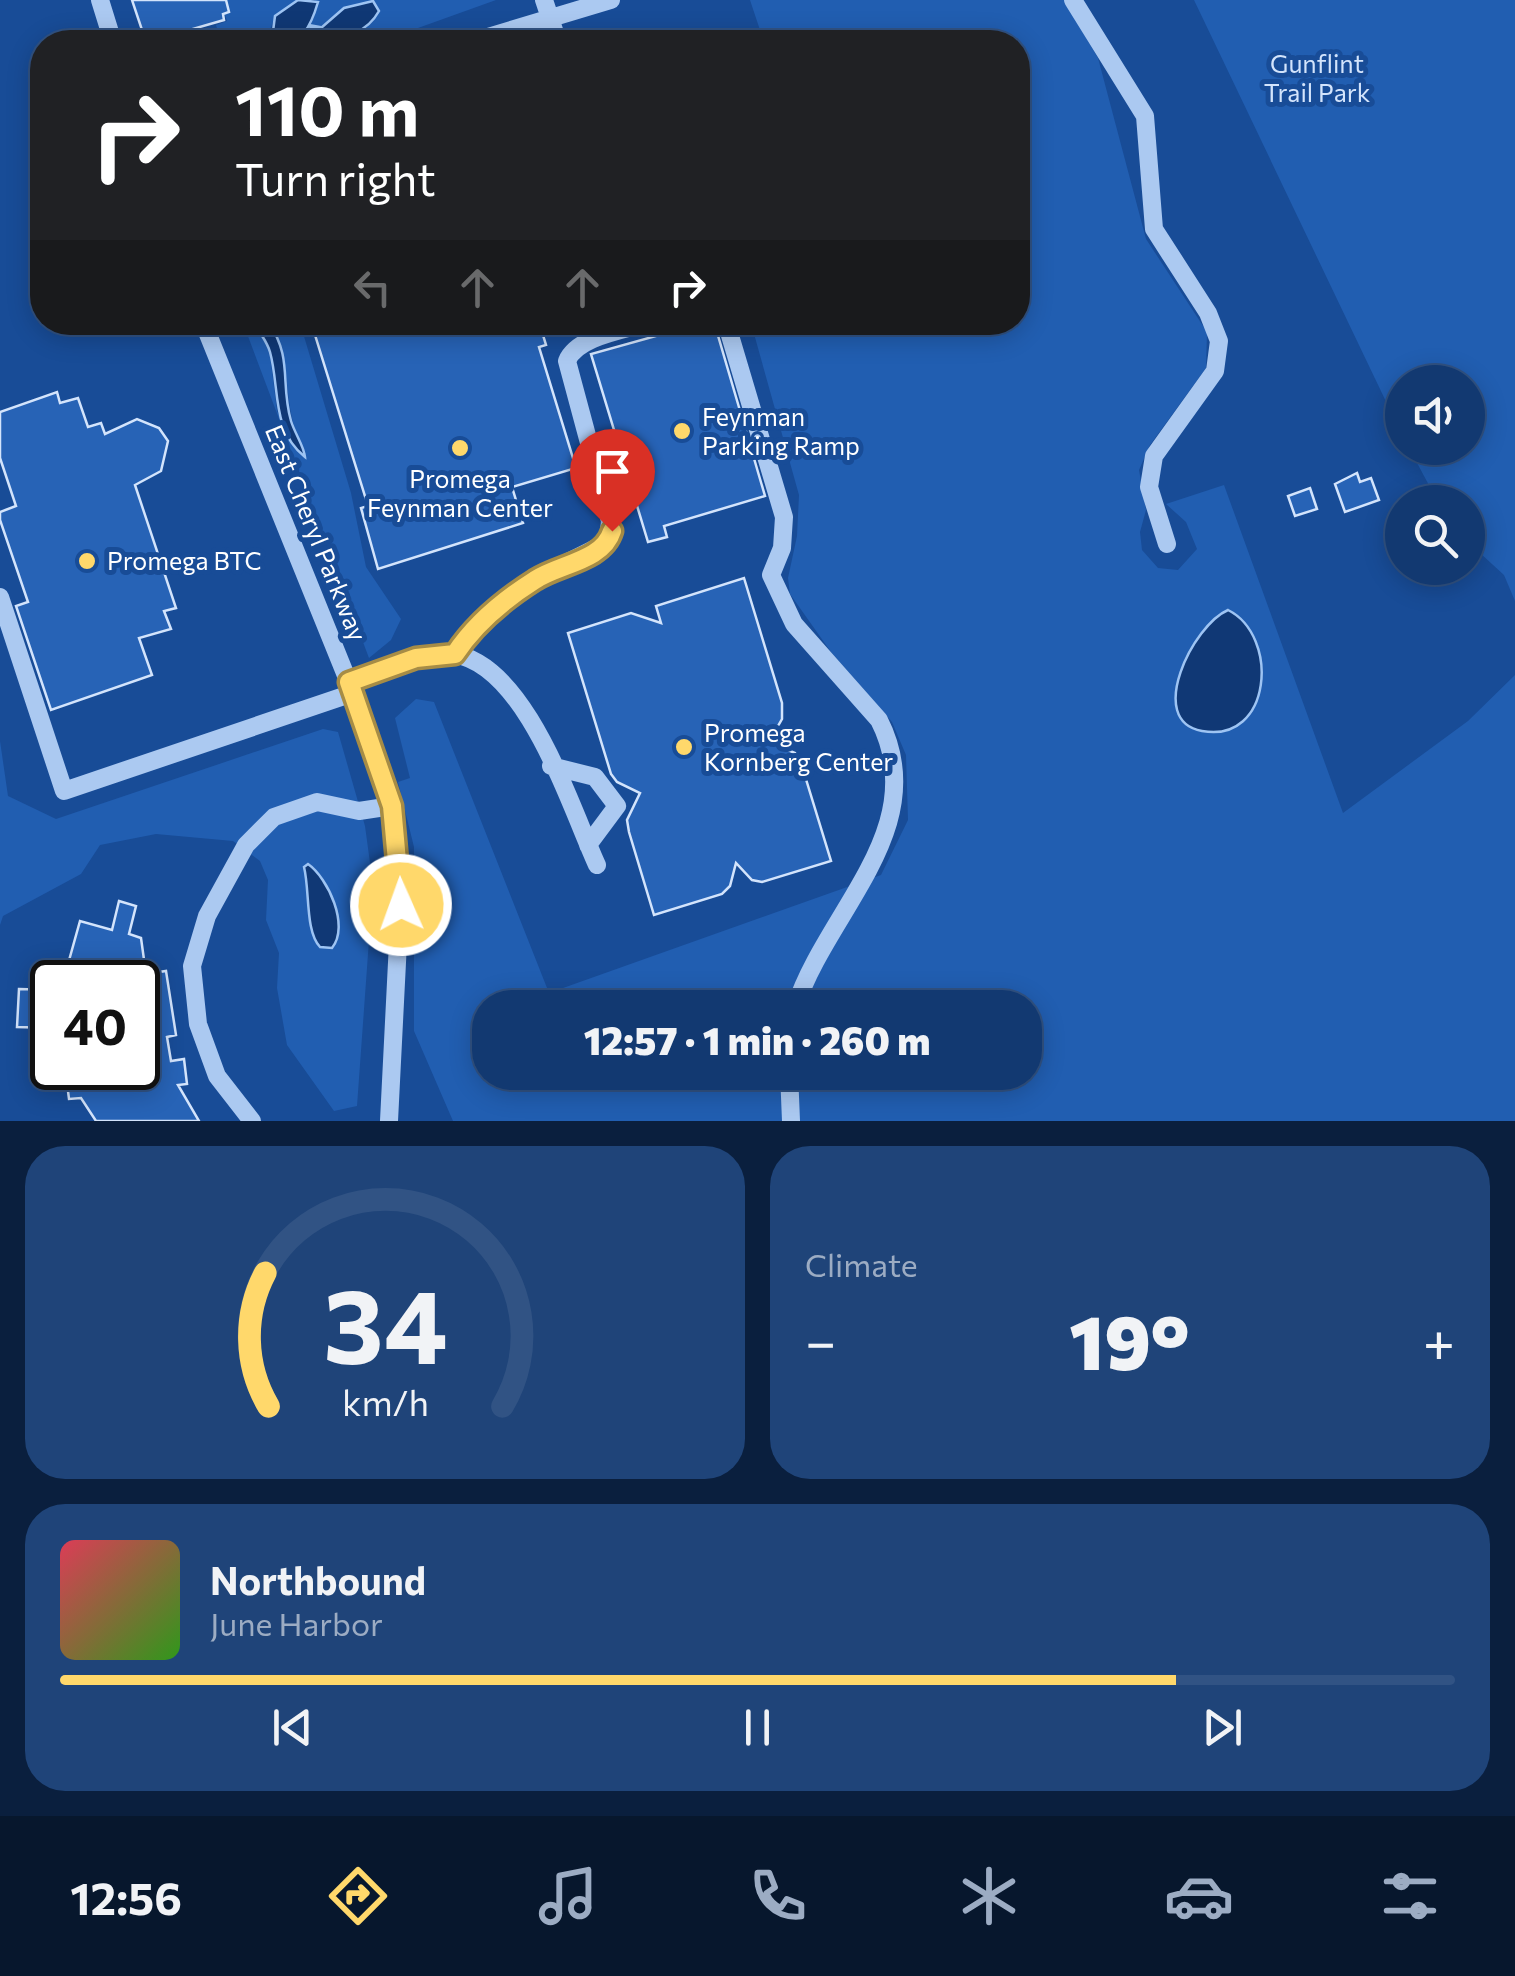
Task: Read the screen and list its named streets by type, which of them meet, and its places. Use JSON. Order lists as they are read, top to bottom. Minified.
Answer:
{"streets":{"street":["East Cheryl Parkway"]},"parks":["Gunflint Trail Park"],"places":["Feynman Parking Ramp","Promega Feynman Center","Promega BTC","Promega Kornberg Center"],"page":{"turn":["110 m","Turn right"],"limit":"40","trip":"12:57 · 1 min · 260 m","tile":"Climate","heat":["−","19°","+"],"song":["Northbound","June Harbor"],"tabs":"12:56","gauge":["34","km/h"]}}
